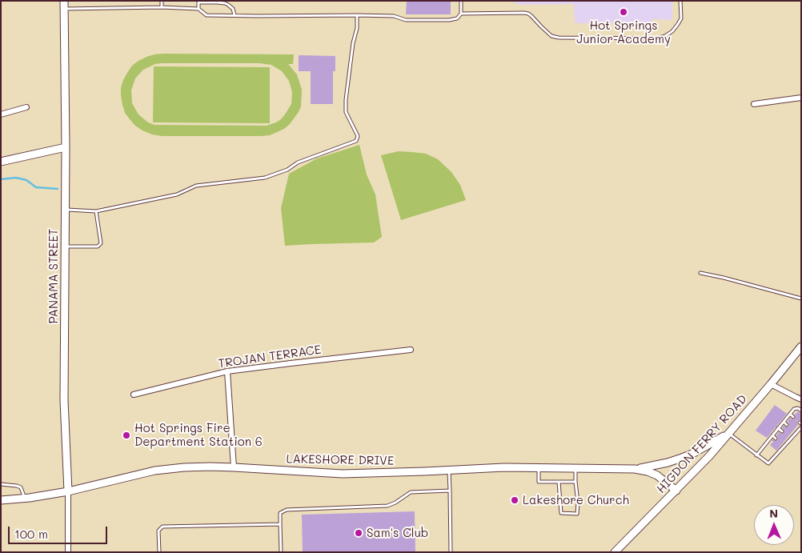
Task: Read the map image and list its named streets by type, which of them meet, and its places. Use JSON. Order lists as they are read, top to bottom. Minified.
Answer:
{"streets":{"street":["PANAMA STREET","TROJAN TERRACE","HIGDON FERRY ROAD","LAKESHORE DRIVE"]},"crossings":[["PANAMA STREET","LAKESHORE DRIVE"],["HIGDON FERRY ROAD","LAKESHORE DRIVE"]],"places":["Hot Springs Junior Academy","Hot Springs Fire Department Station 6","Lakeshore Church","Sam's Club"],"scale_bar":"100 m","north":"top"}
